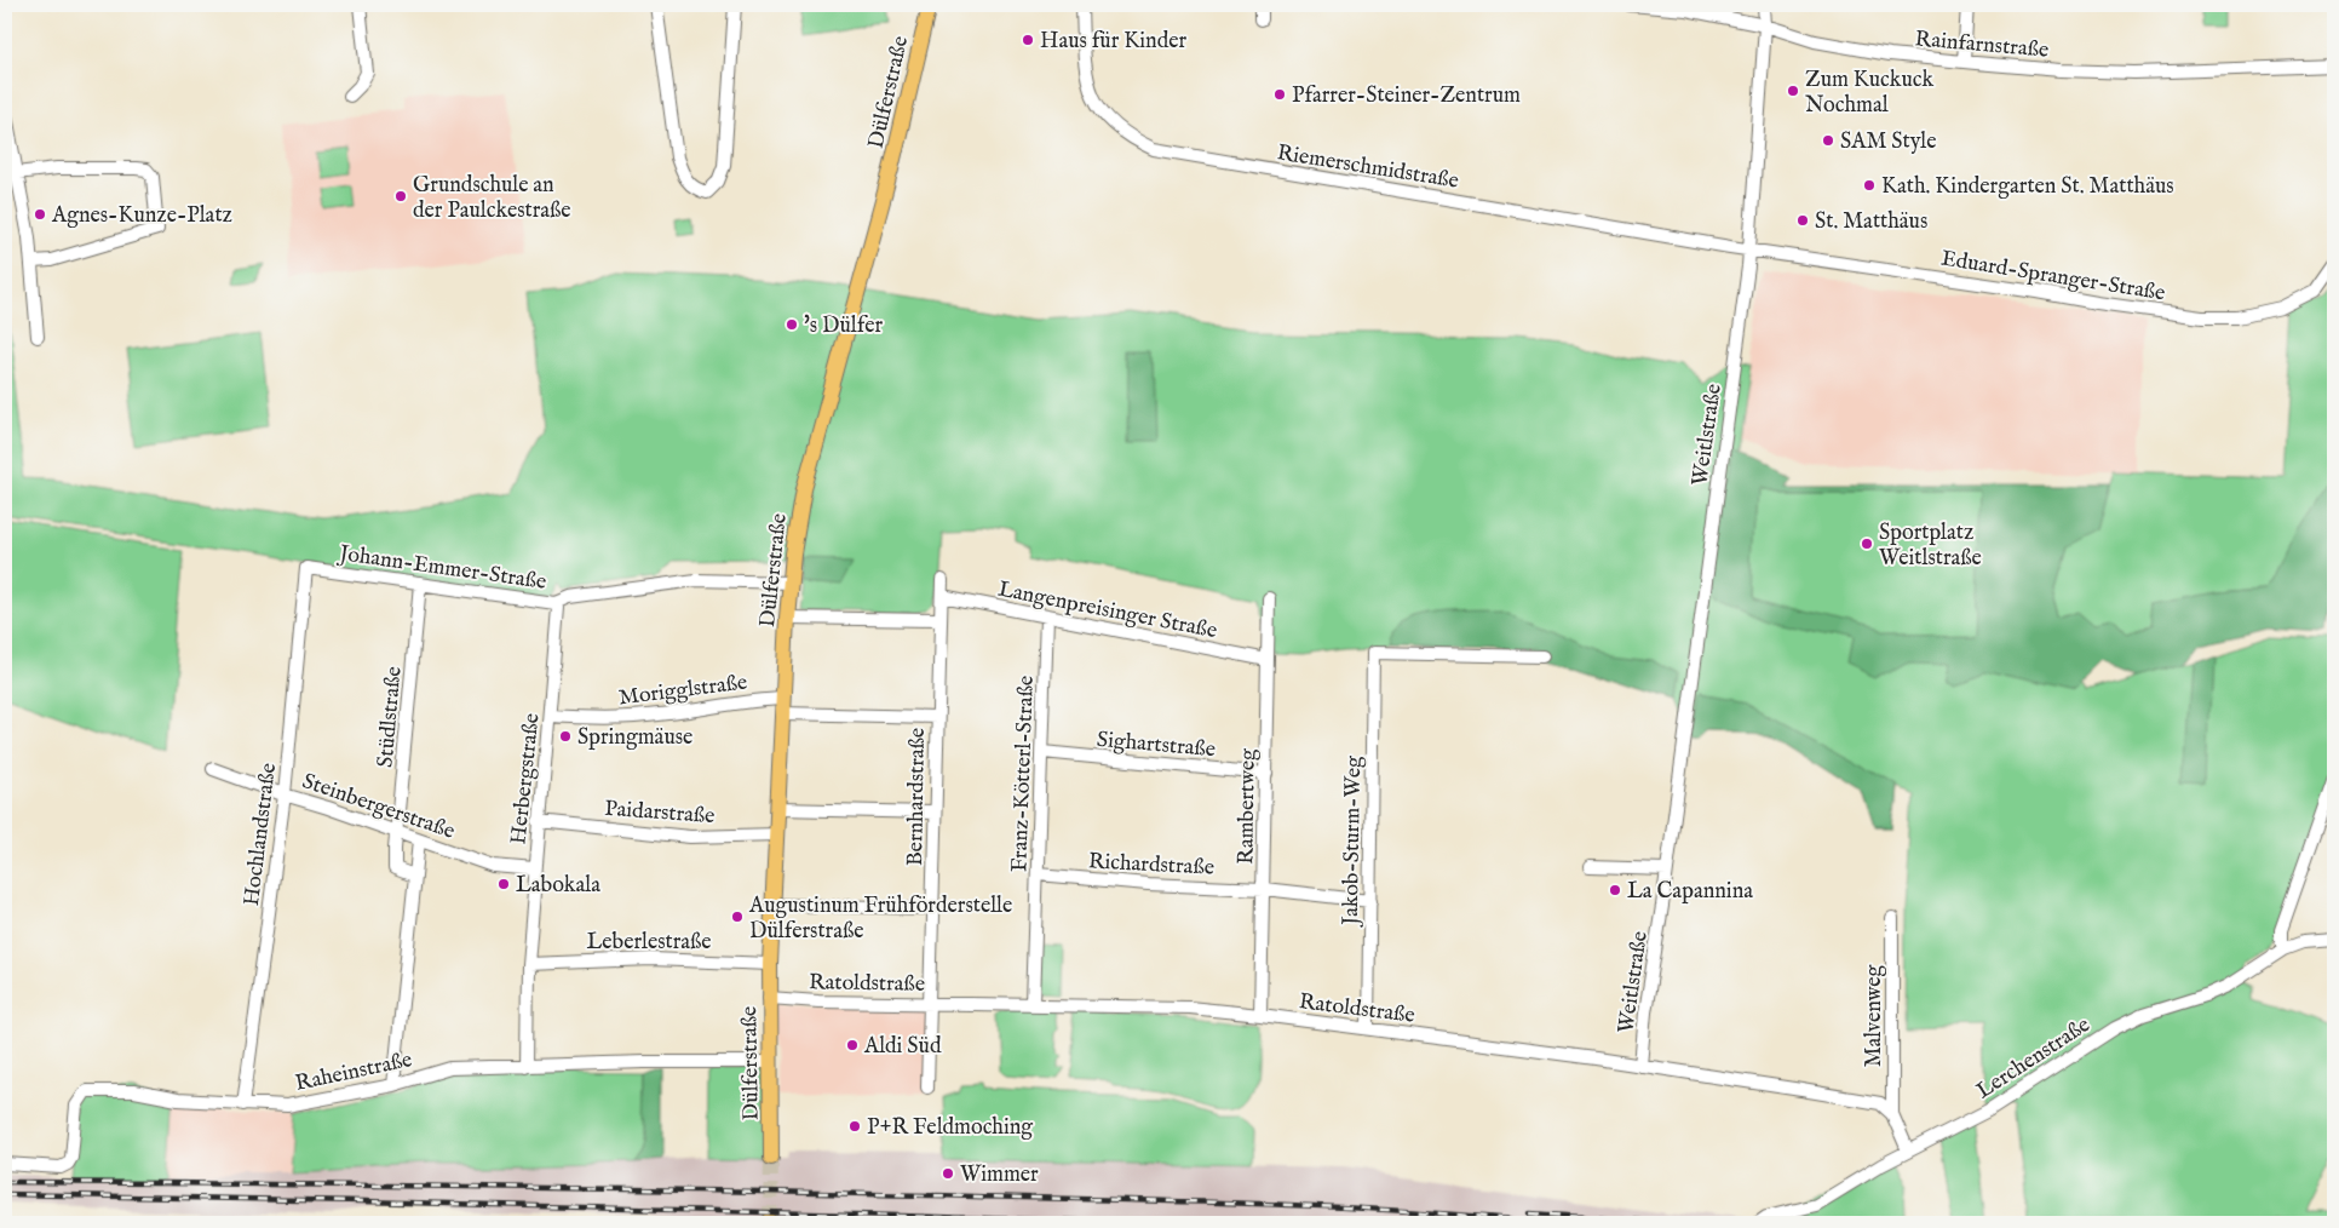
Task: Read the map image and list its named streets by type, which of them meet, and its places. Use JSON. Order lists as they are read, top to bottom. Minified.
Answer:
{"streets":{"main road":["Dülferstraße"],"street":["Rainfarnstraße","Riemerschmidstraße","Eduard-Spranger-Straße","Weitlstraße","Johann-Emmer-Straße","Langenpreisinger Straße","Morigglstraße","Stüdlstraße","Sighartstraße","Franz-Kötterl-Straße","Herbergstraße","Bernhardstraße","Steinbergerstraße","Rambertweg","Paidarstraße","Hochlandstraße","Jakob-Sturm-Weg","Richardstraße","Leberlestraße","Ratoldstraße","Malvenweg","Lerchenstraße","Raheinstraße"]},"crossings":[["Rainfarnstraße","Weitlstraße"],["Dülferstraße","Johann-Emmer-Straße"],["Dülferstraße","Morigglstraße"],["Dülferstraße","Paidarstraße"],["Dülferstraße","Leberlestraße"],["Dülferstraße","Ratoldstraße"],["Dülferstraße","Raheinstraße"],["Riemerschmidstraße","Eduard-Spranger-Straße"],["Riemerschmidstraße","Weitlstraße"],["Eduard-Spranger-Straße","Weitlstraße"],["Weitlstraße","Ratoldstraße"],["Johann-Emmer-Straße","Stüdlstraße"],["Johann-Emmer-Straße","Herbergstraße"],["Johann-Emmer-Straße","Hochlandstraße"],["Langenpreisinger Straße","Franz-Kötterl-Straße"],["Langenpreisinger Straße","Bernhardstraße"],["Langenpreisinger Straße","Rambertweg"],["Morigglstraße","Herbergstraße"],["Morigglstraße","Bernhardstraße"],["Stüdlstraße","Steinbergerstraße"],["Sighartstraße","Franz-Kötterl-Straße"],["Sighartstraße","Rambertweg"],["Franz-Kötterl-Straße","Richardstraße"],["Franz-Kötterl-Straße","Ratoldstraße"],["Herbergstraße","Steinbergerstraße"],["Herbergstraße","Paidarstraße"],["Herbergstraße","Leberlestraße"],["Herbergstraße","Raheinstraße"],["Bernhardstraße","Ratoldstraße"],["Steinbergerstraße","Hochlandstraße"],["Rambertweg","Richardstraße"],["Rambertweg","Ratoldstraße"],["Hochlandstraße","Raheinstraße"],["Jakob-Sturm-Weg","Richardstraße"],["Jakob-Sturm-Weg","Ratoldstraße"],["Ratoldstraße","Malvenweg"]],"places":["Haus für Kinder","Zum Kuckuck Nochmal","Pfarrer-Steiner-Zentrum","SAM Style","Kath. Kindergarten St. Matthäus","Grundschule an der Paulckestraße","Agnes-Kunze-Platz","St. Matthäus","'s Dülfer","Sportplatz Weitlstraße","Springmäuse","Labokala","La Capannina","Augustinum Frühförderstelle Dülferstraße","Aldi Süd","P+R Feldmoching","Wimmer"]}
